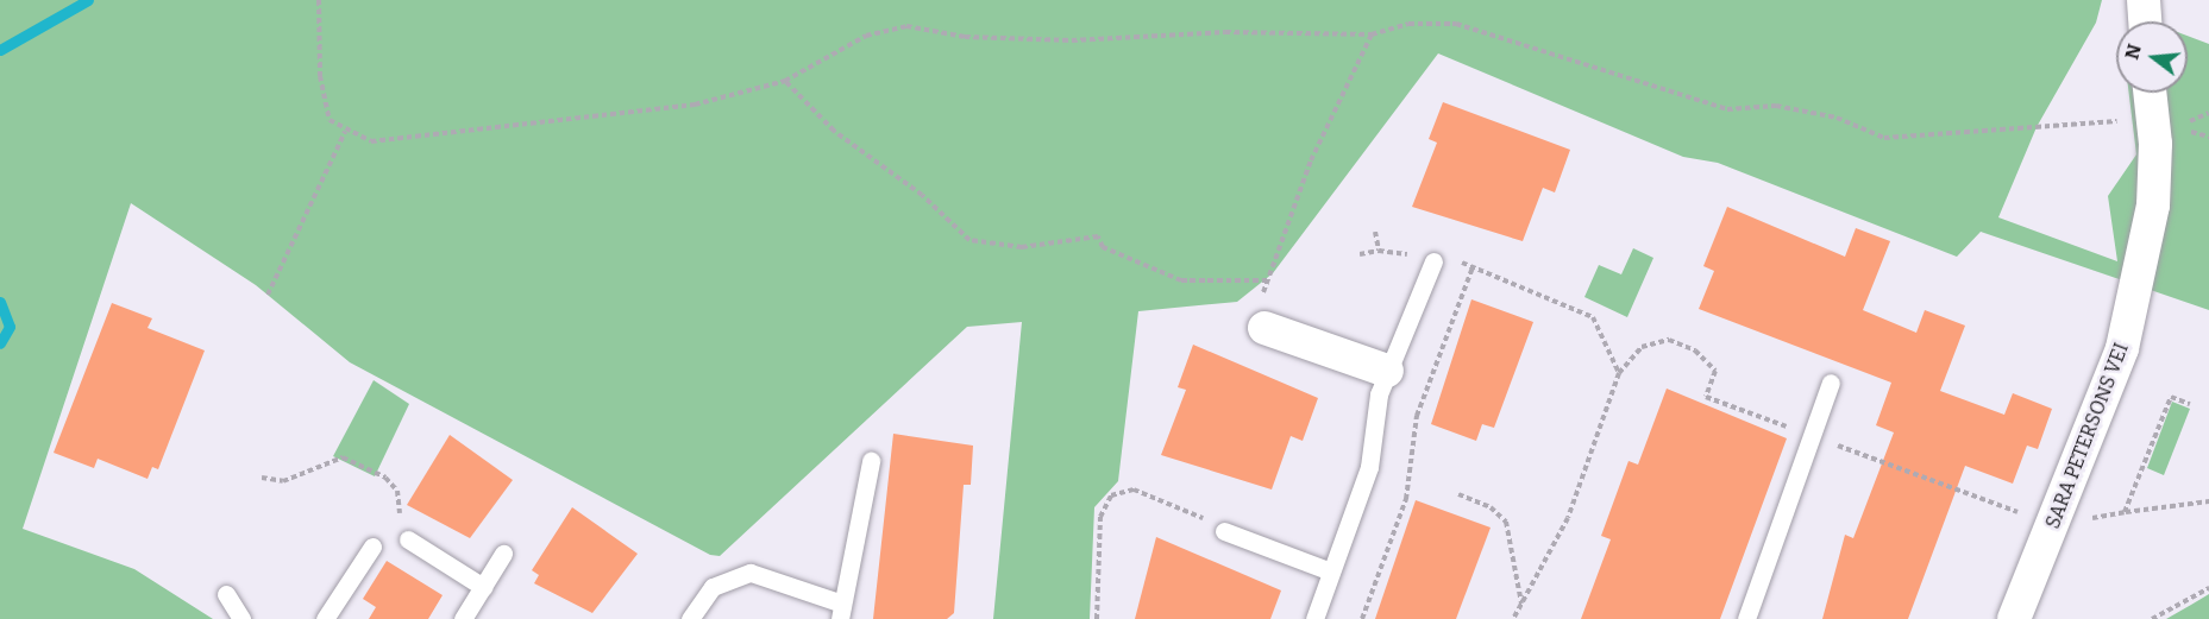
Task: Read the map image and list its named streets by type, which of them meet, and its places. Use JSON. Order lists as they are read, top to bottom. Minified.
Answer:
{"streets":{"street":["SARA PETERSONS VEI"]},"north":"left"}
